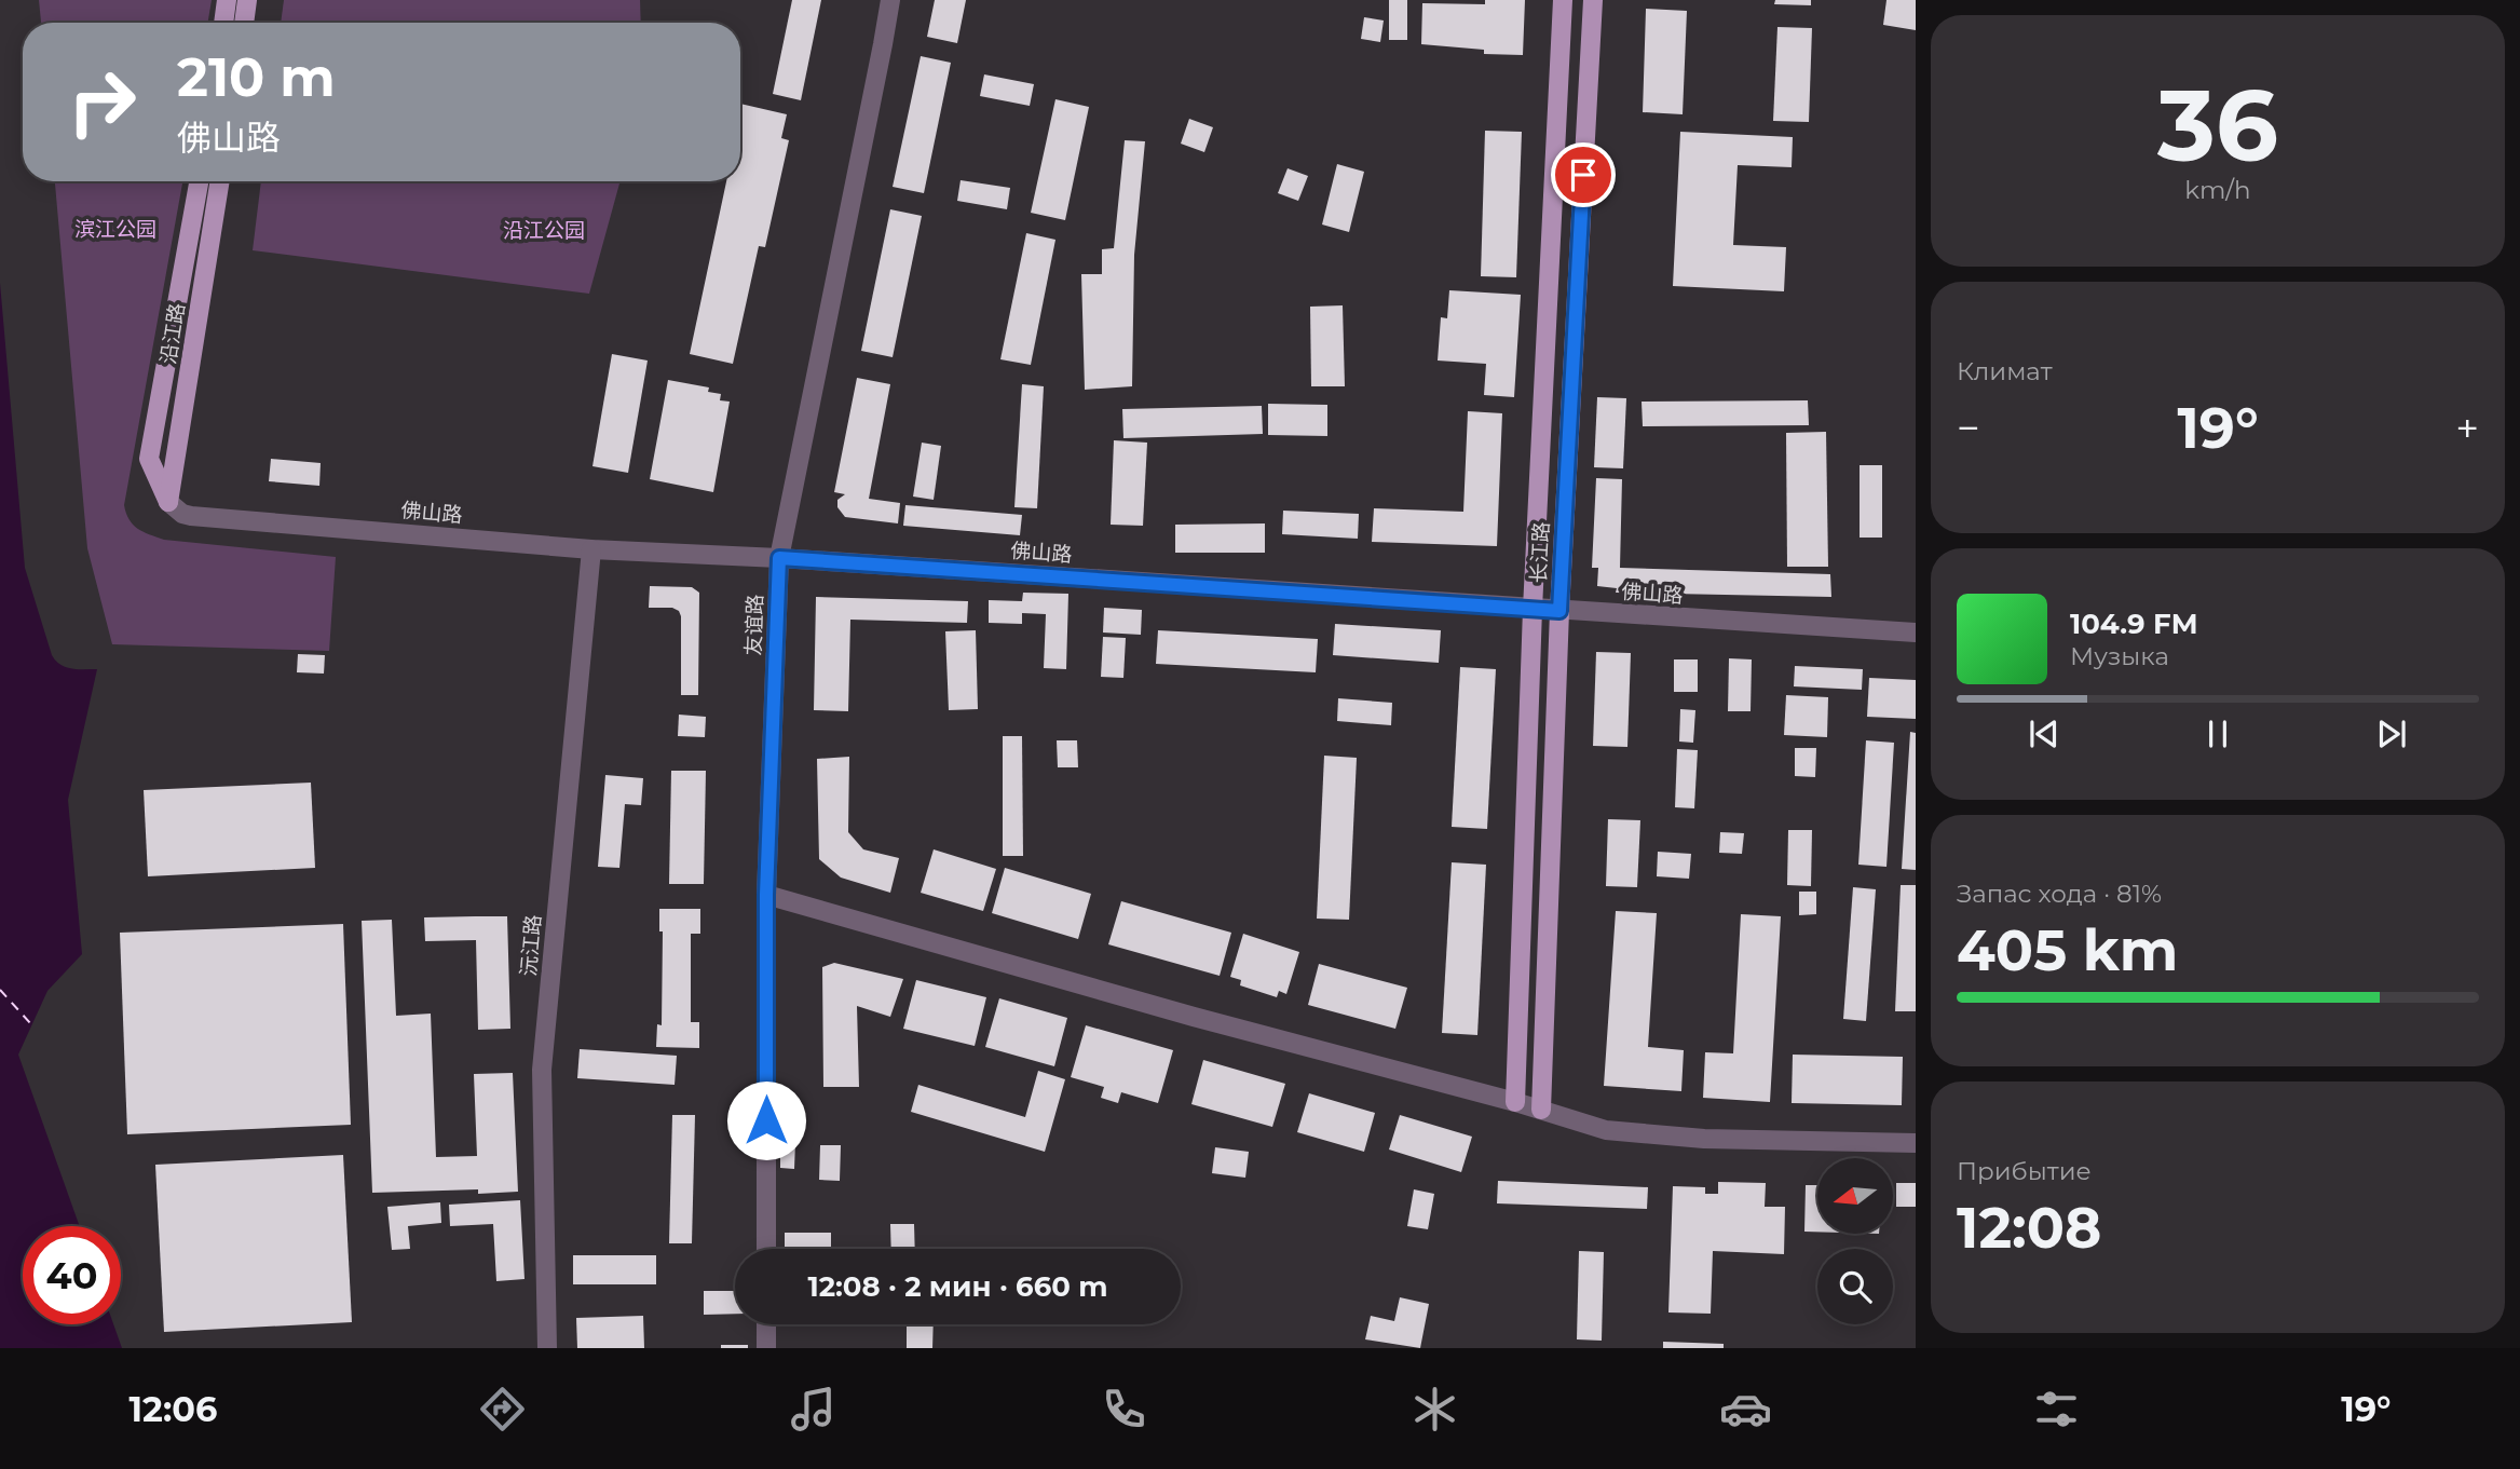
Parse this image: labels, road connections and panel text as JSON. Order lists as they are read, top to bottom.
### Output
{
  "streets": {
    "main road": ["沿江路", "长江路"],
    "street": ["佛山路", "友谊路", "沅江路"]
  },
  "crossings": [
    ["沿江路", "佛山路"],
    ["佛山路", "长江路"],
    ["佛山路", "友谊路"],
    ["佛山路", "沅江路"]
  ],
  "parks": ["滨江公园", "沿江公园"],
  "north": "left",
  "page": {
    "tile": [
      ["36", "km/h"],
      "Климат",
      ["Запас хода · 81%", "405 km"],
      ["Прибытие", "12:08"]
    ],
    "turn": ["210 m", "佛山路"],
    "heat": ["−", "19°", "+"],
    "song": ["104.9 FM", "Музыка"],
    "limit": "40",
    "trip": "12:08 · 2 мин · 660 m",
    "tabs": ["12:06", "19°"]
  }
}
